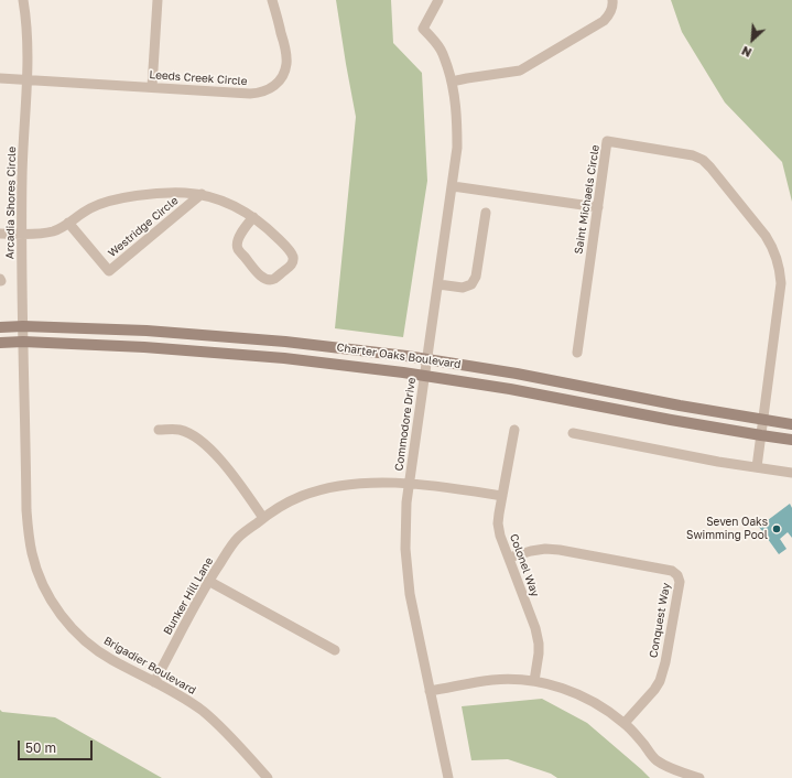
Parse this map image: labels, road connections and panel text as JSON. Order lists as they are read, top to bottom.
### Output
{
  "streets": {
    "street": [
      "Leeds Creek Circle",
      "Saint Michaels Circle",
      "Arcadia Shores Circle",
      "Westridge Circle",
      "Charter Oaks Boulevard",
      "Commodore Drive",
      "Colonel Way",
      "Bunker Hill Lane",
      "Conquest Way",
      "Brigadier Boulevard"
    ]
  },
  "crossings": [
    ["Leeds Creek Circle", "Arcadia Shores Circle"],
    ["Saint Michaels Circle", "Charter Oaks Boulevard"],
    ["Arcadia Shores Circle", "Westridge Circle"],
    ["Arcadia Shores Circle", "Charter Oaks Boulevard"],
    ["Arcadia Shores Circle", "Brigadier Boulevard"],
    ["Charter Oaks Boulevard", "Commodore Drive"],
    ["Charter Oaks Boulevard", "Brigadier Boulevard"],
    ["Commodore Drive", "Bunker Hill Lane"],
    ["Colonel Way", "Bunker Hill Lane"],
    ["Colonel Way", "Conquest Way"],
    ["Bunker Hill Lane", "Brigadier Boulevard"]
  ],
  "places": ["Seven Oaks Swimming Pool"],
  "scale_bar": "50 m",
  "north": "bottom left"
}
